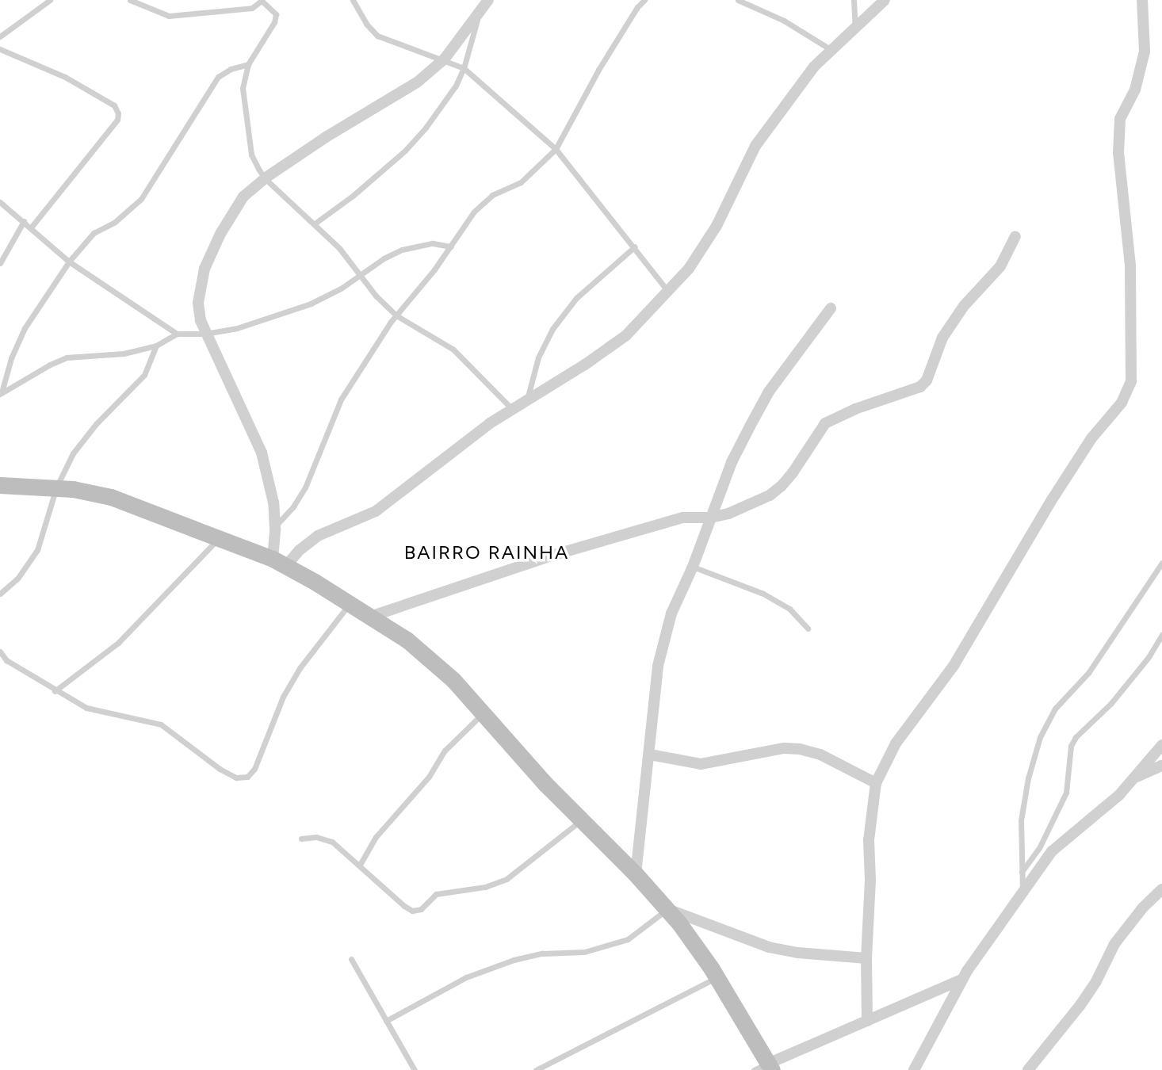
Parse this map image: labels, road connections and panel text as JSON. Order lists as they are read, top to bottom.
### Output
{
  "districts": ["BAIRRO RAINHA"]
}
